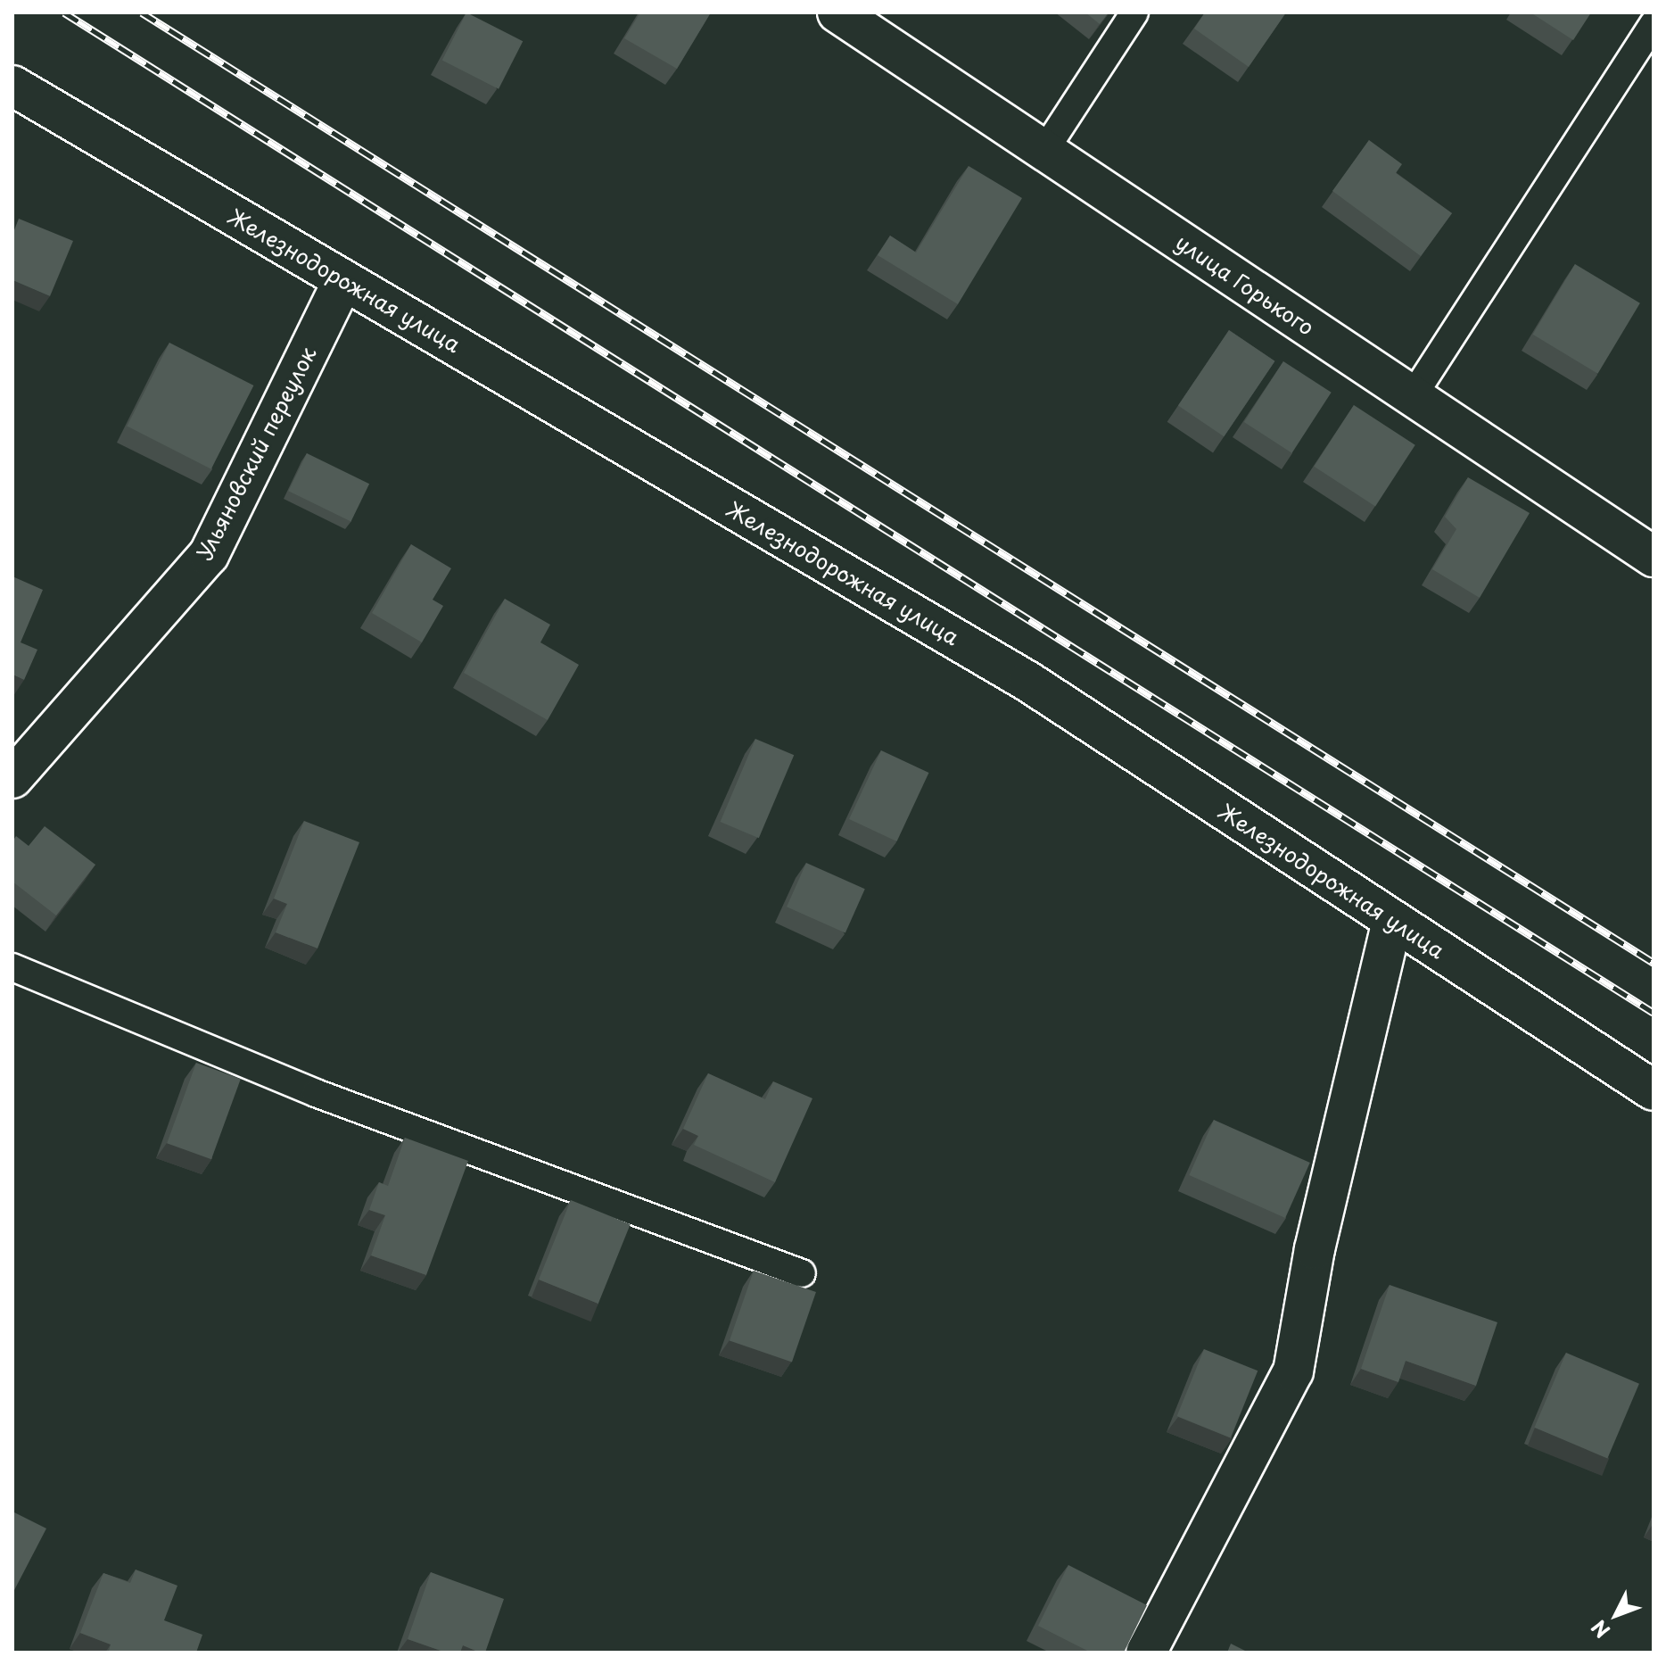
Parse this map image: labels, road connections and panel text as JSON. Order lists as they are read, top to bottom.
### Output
{
  "streets": {
    "street": ["Железнодорожная улица", "улица Горького", "Ульяновский переулок"]
  },
  "crossings": [
    ["Железнодорожная улица", "Ульяновский переулок"]
  ],
  "north": "bottom left"
}
